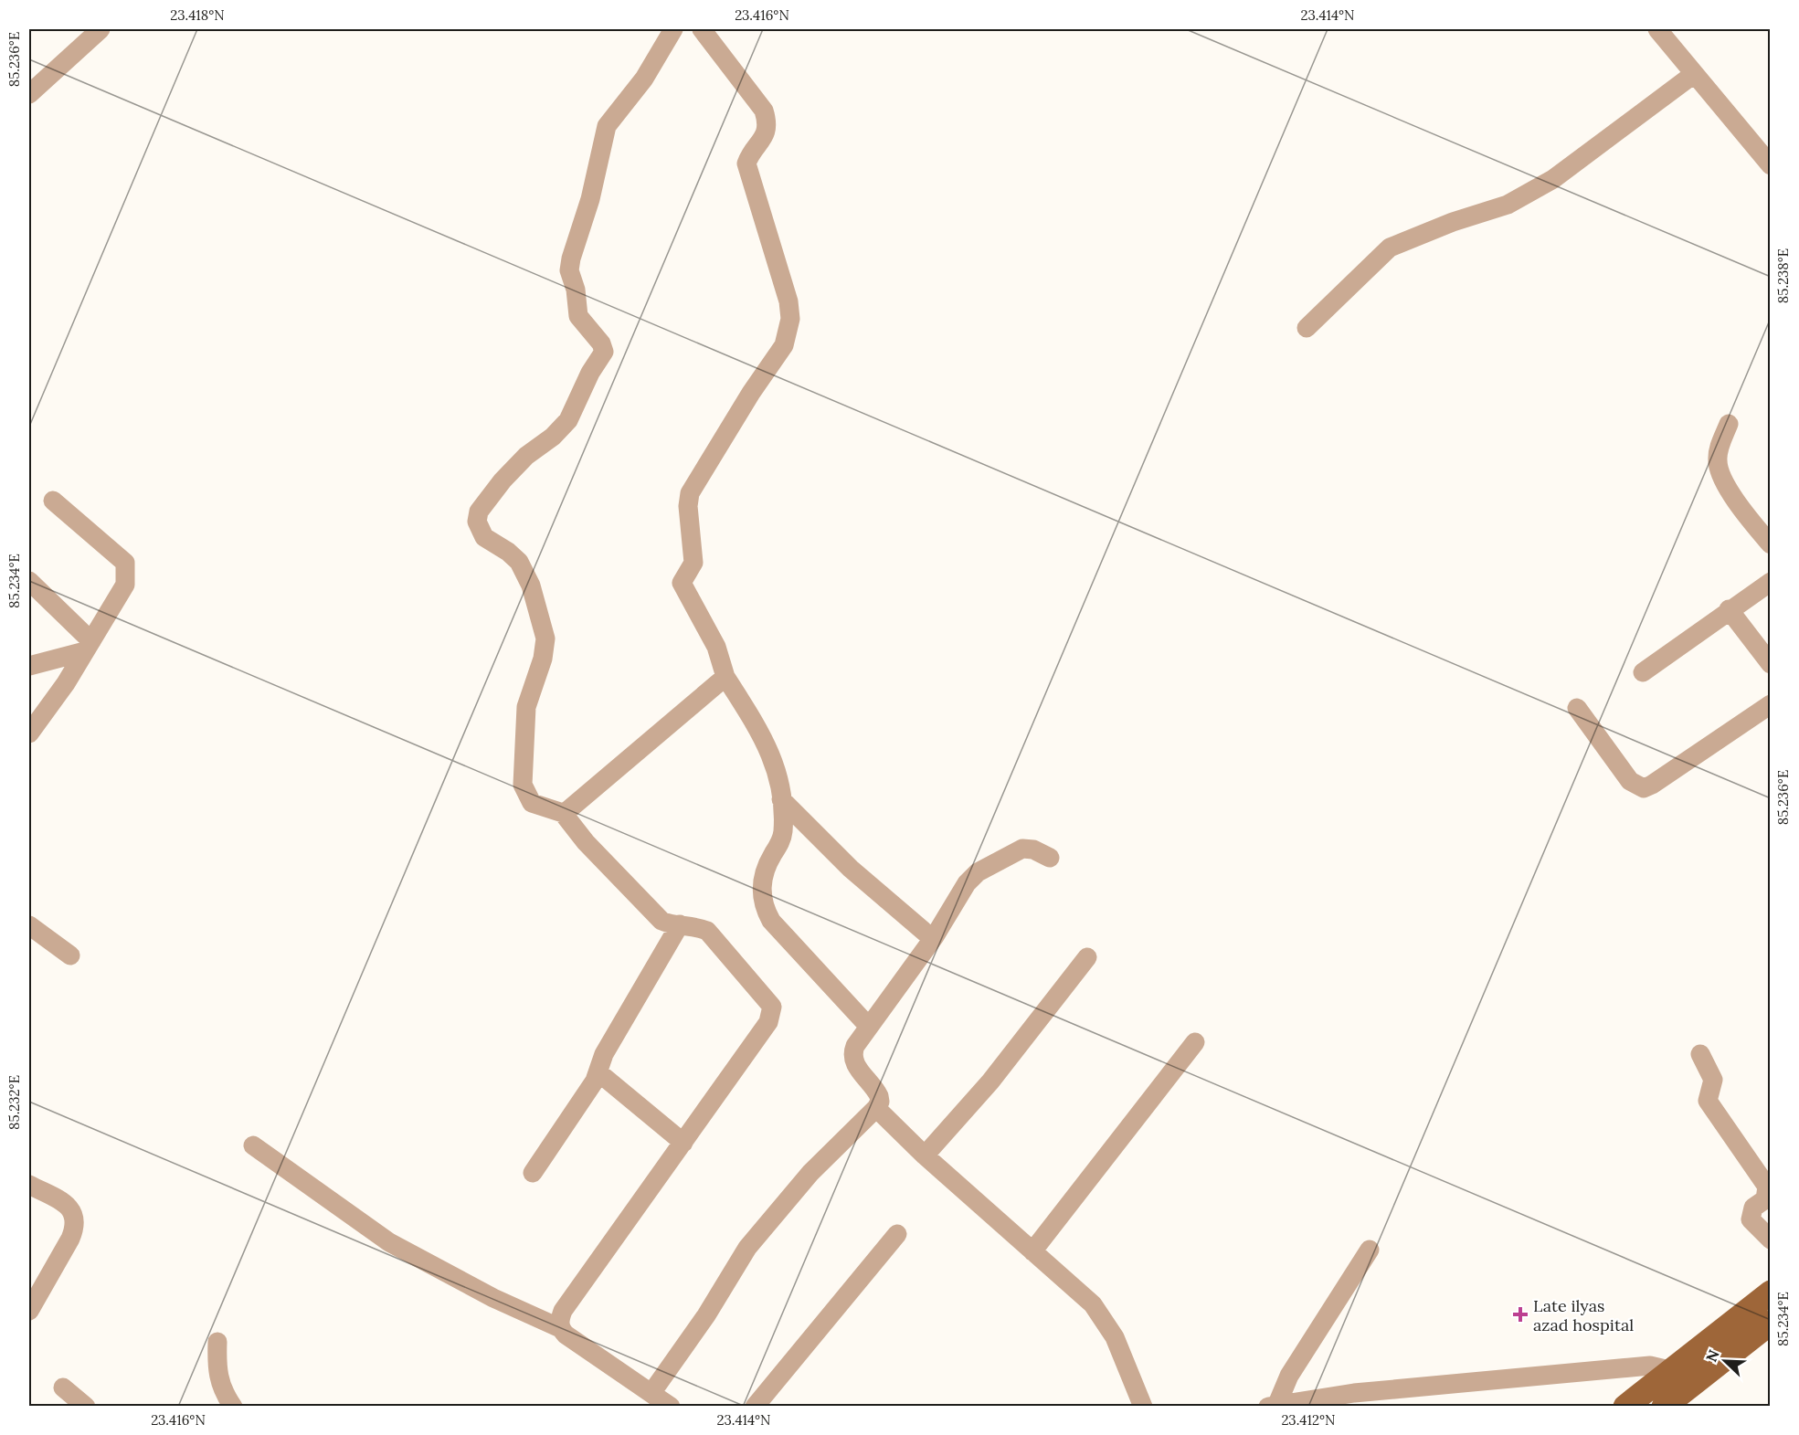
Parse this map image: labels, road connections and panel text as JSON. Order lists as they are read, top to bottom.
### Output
{
  "places": {
    "health": ["Late ilyas azad hospital"]
  },
  "north": "top left",
  "coordinates": [
    "23.418°N",
    "23.416°N",
    "23.414°N",
    "85.236°E",
    "85.238°E",
    "85.234°E",
    "85.232°E",
    "23.412°N"
  ]
}
